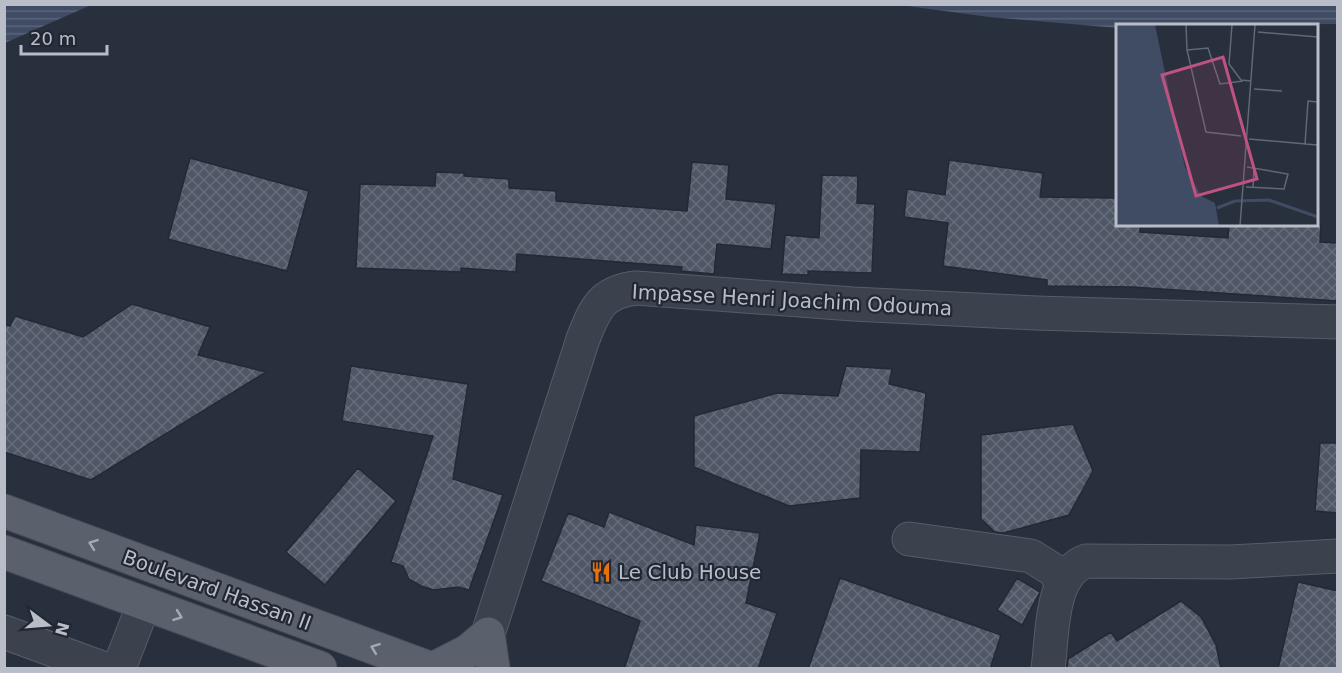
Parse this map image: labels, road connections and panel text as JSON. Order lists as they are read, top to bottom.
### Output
{
  "streets": {
    "main road": ["Boulevard Hassan II"],
    "street": ["Impasse Henri Joachim Odouma"]
  },
  "places": {
    "restaurant": ["Le Club House"]
  },
  "scale_bar": "20 m",
  "north": "right"
}
